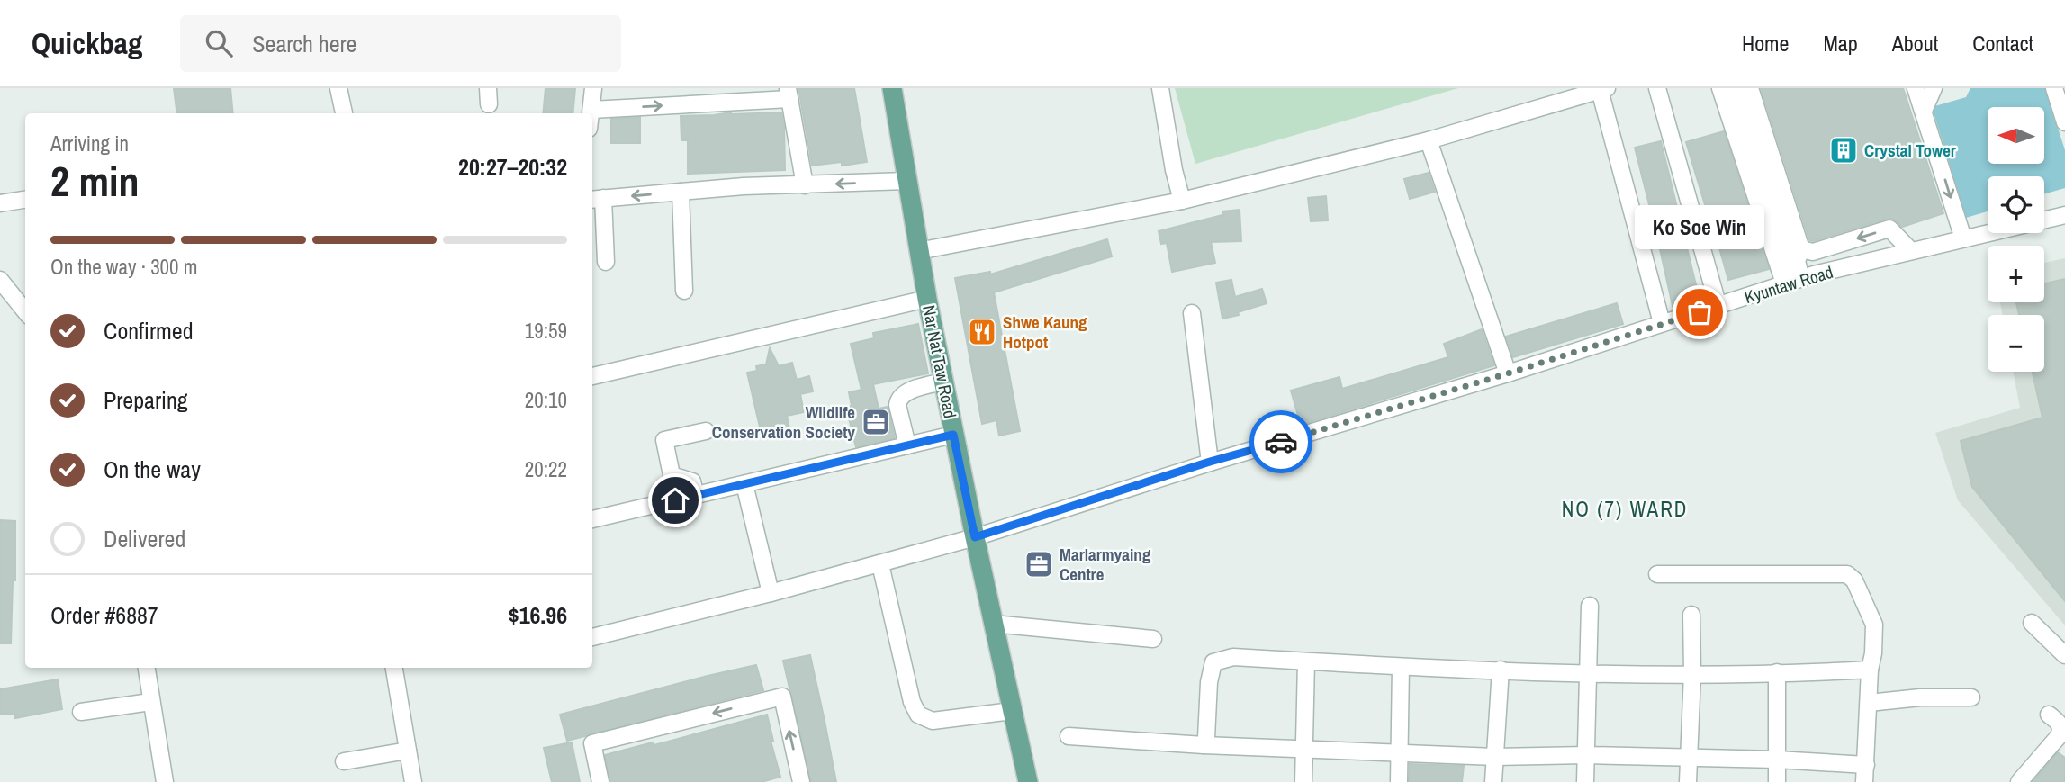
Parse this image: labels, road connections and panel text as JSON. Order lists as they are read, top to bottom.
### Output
{
  "streets": {
    "main road": ["Nar Nat Taw Road"],
    "street": ["Kyuntaw Road"]
  },
  "crossings": [
    ["Kyuntaw Road", "Nar Nat Taw Road"]
  ],
  "districts": ["NO (7) WARD"],
  "places": {
    "building": ["Crystal Tower"],
    "other": ["Ko Soe Win"],
    "restaurant": ["Shwe Kaung Hotpot"],
    "office": ["Wildlife Conservation Society", "Marlarmyaing Centre"]
  },
  "north": "left",
  "page": {
    "header": "Quickbag",
    "search": "Search here",
    "nav": [
      "Home",
      "Map",
      "About",
      "Contact"
    ],
    "map_buttons": ["+", "−"],
    "heading": ["2 min", "Arriving in", "20:27–20:32"],
    "panel": ["Order #6887", "$16.96"],
    "bubble": "Ko Soe Win",
    "bar": "On the way · 300 m",
    "list": [
      ["Confirmed", "19:59"],
      ["Preparing", "20:10"],
      ["On the way", "20:22"],
      "Delivered"
    ]
  }
}
